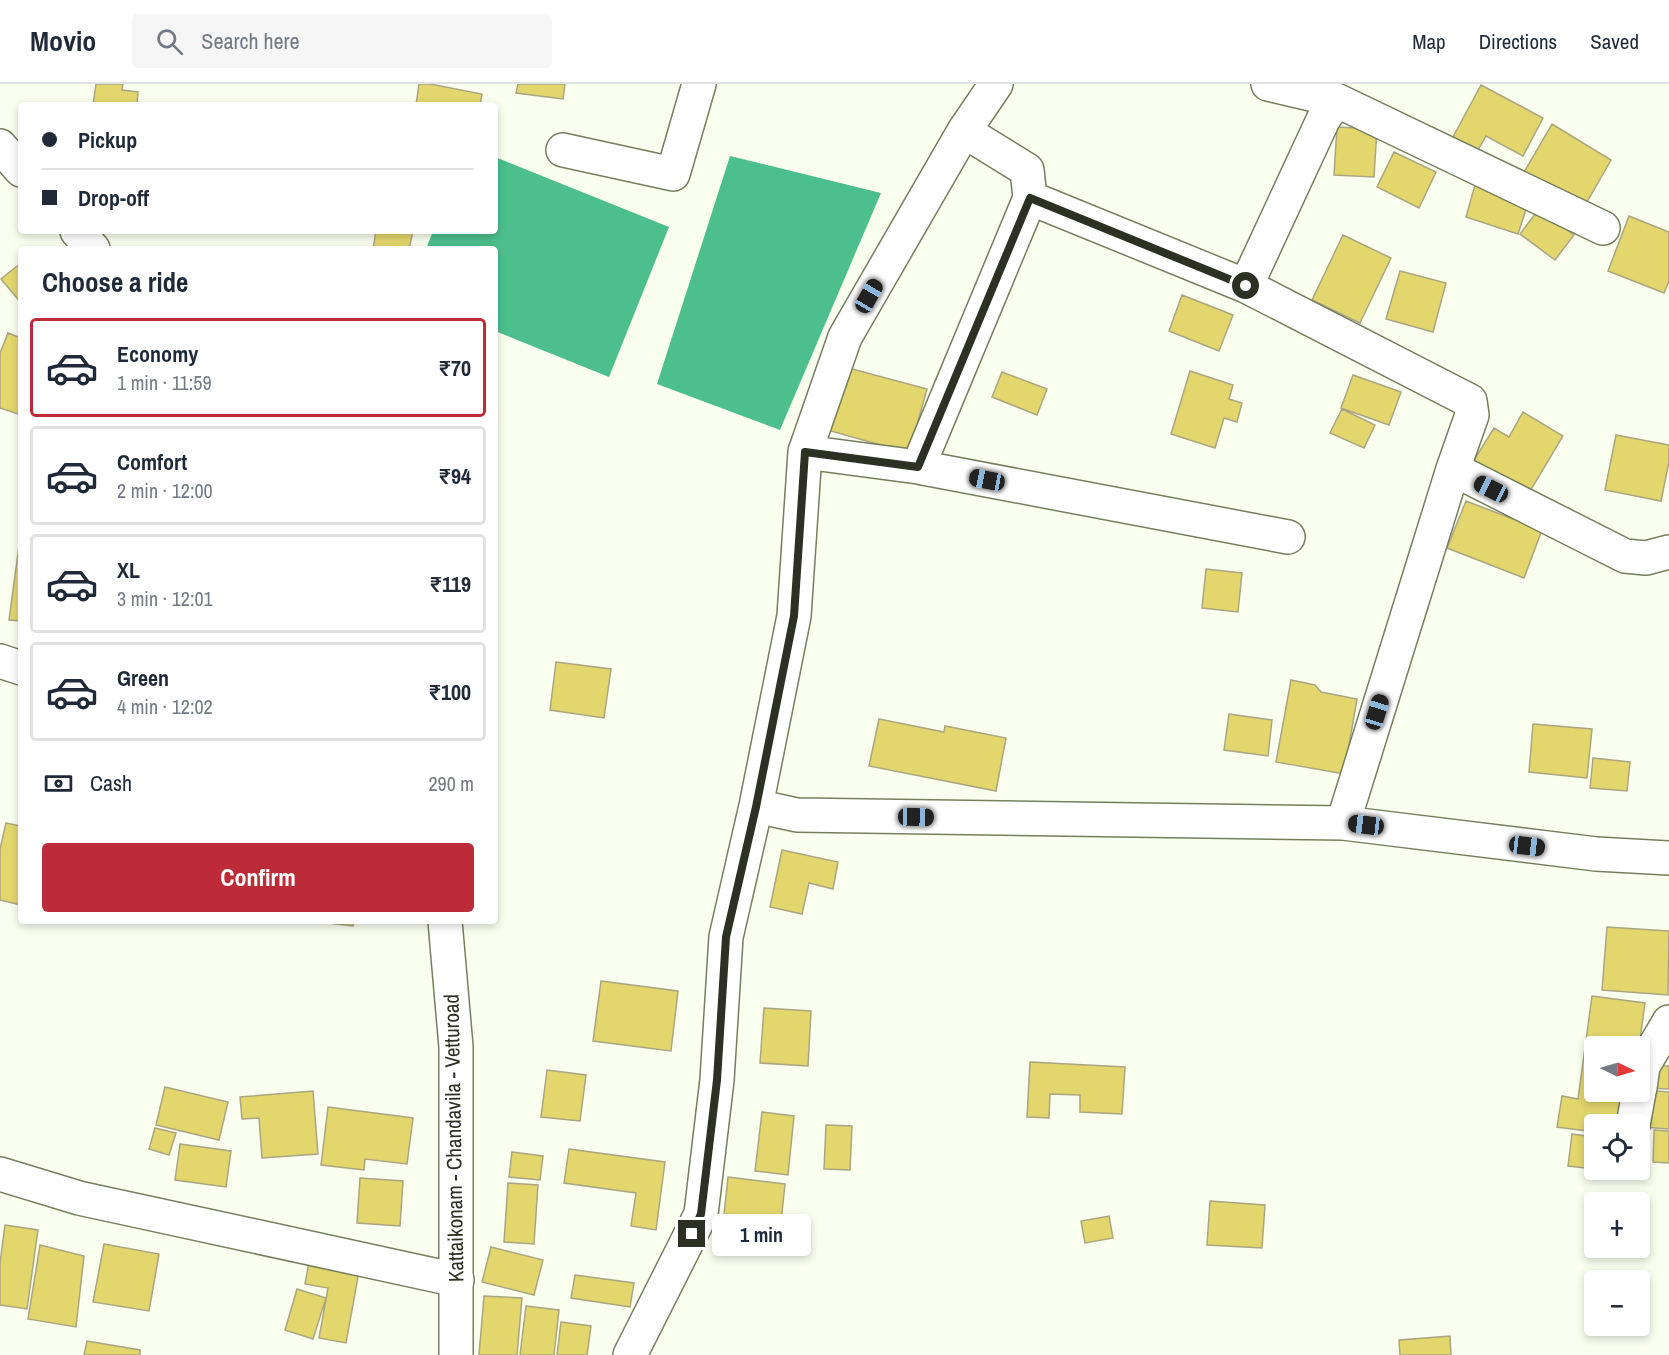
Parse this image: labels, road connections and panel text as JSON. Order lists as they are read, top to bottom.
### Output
{
  "streets": {
    "street": ["Kattaikonam - Chandavila - Vetturoad"]
  },
  "north": "right",
  "page": {
    "header": "Movio",
    "search": "Search here",
    "nav": ["Map", "Directions", "Saved"],
    "banner": ["Pickup", "Drop-off"],
    "heading": "Choose a ride",
    "list": [
      {
        "name": "Economy",
        "note": "1 min · 11:59",
        "value": "₹70"
      },
      {
        "name": "Comfort",
        "note": "2 min · 12:00",
        "value": "₹94"
      },
      {
        "name": "XL",
        "note": "3 min · 12:01",
        "value": "₹119"
      },
      {
        "name": "Green",
        "note": "4 min · 12:02",
        "value": "₹100"
      }
    ],
    "pay": ["Cash", "290 m"],
    "buttons": "Confirm",
    "map_buttons": ["+", "−"],
    "bubble": "1 min"
  }
}
